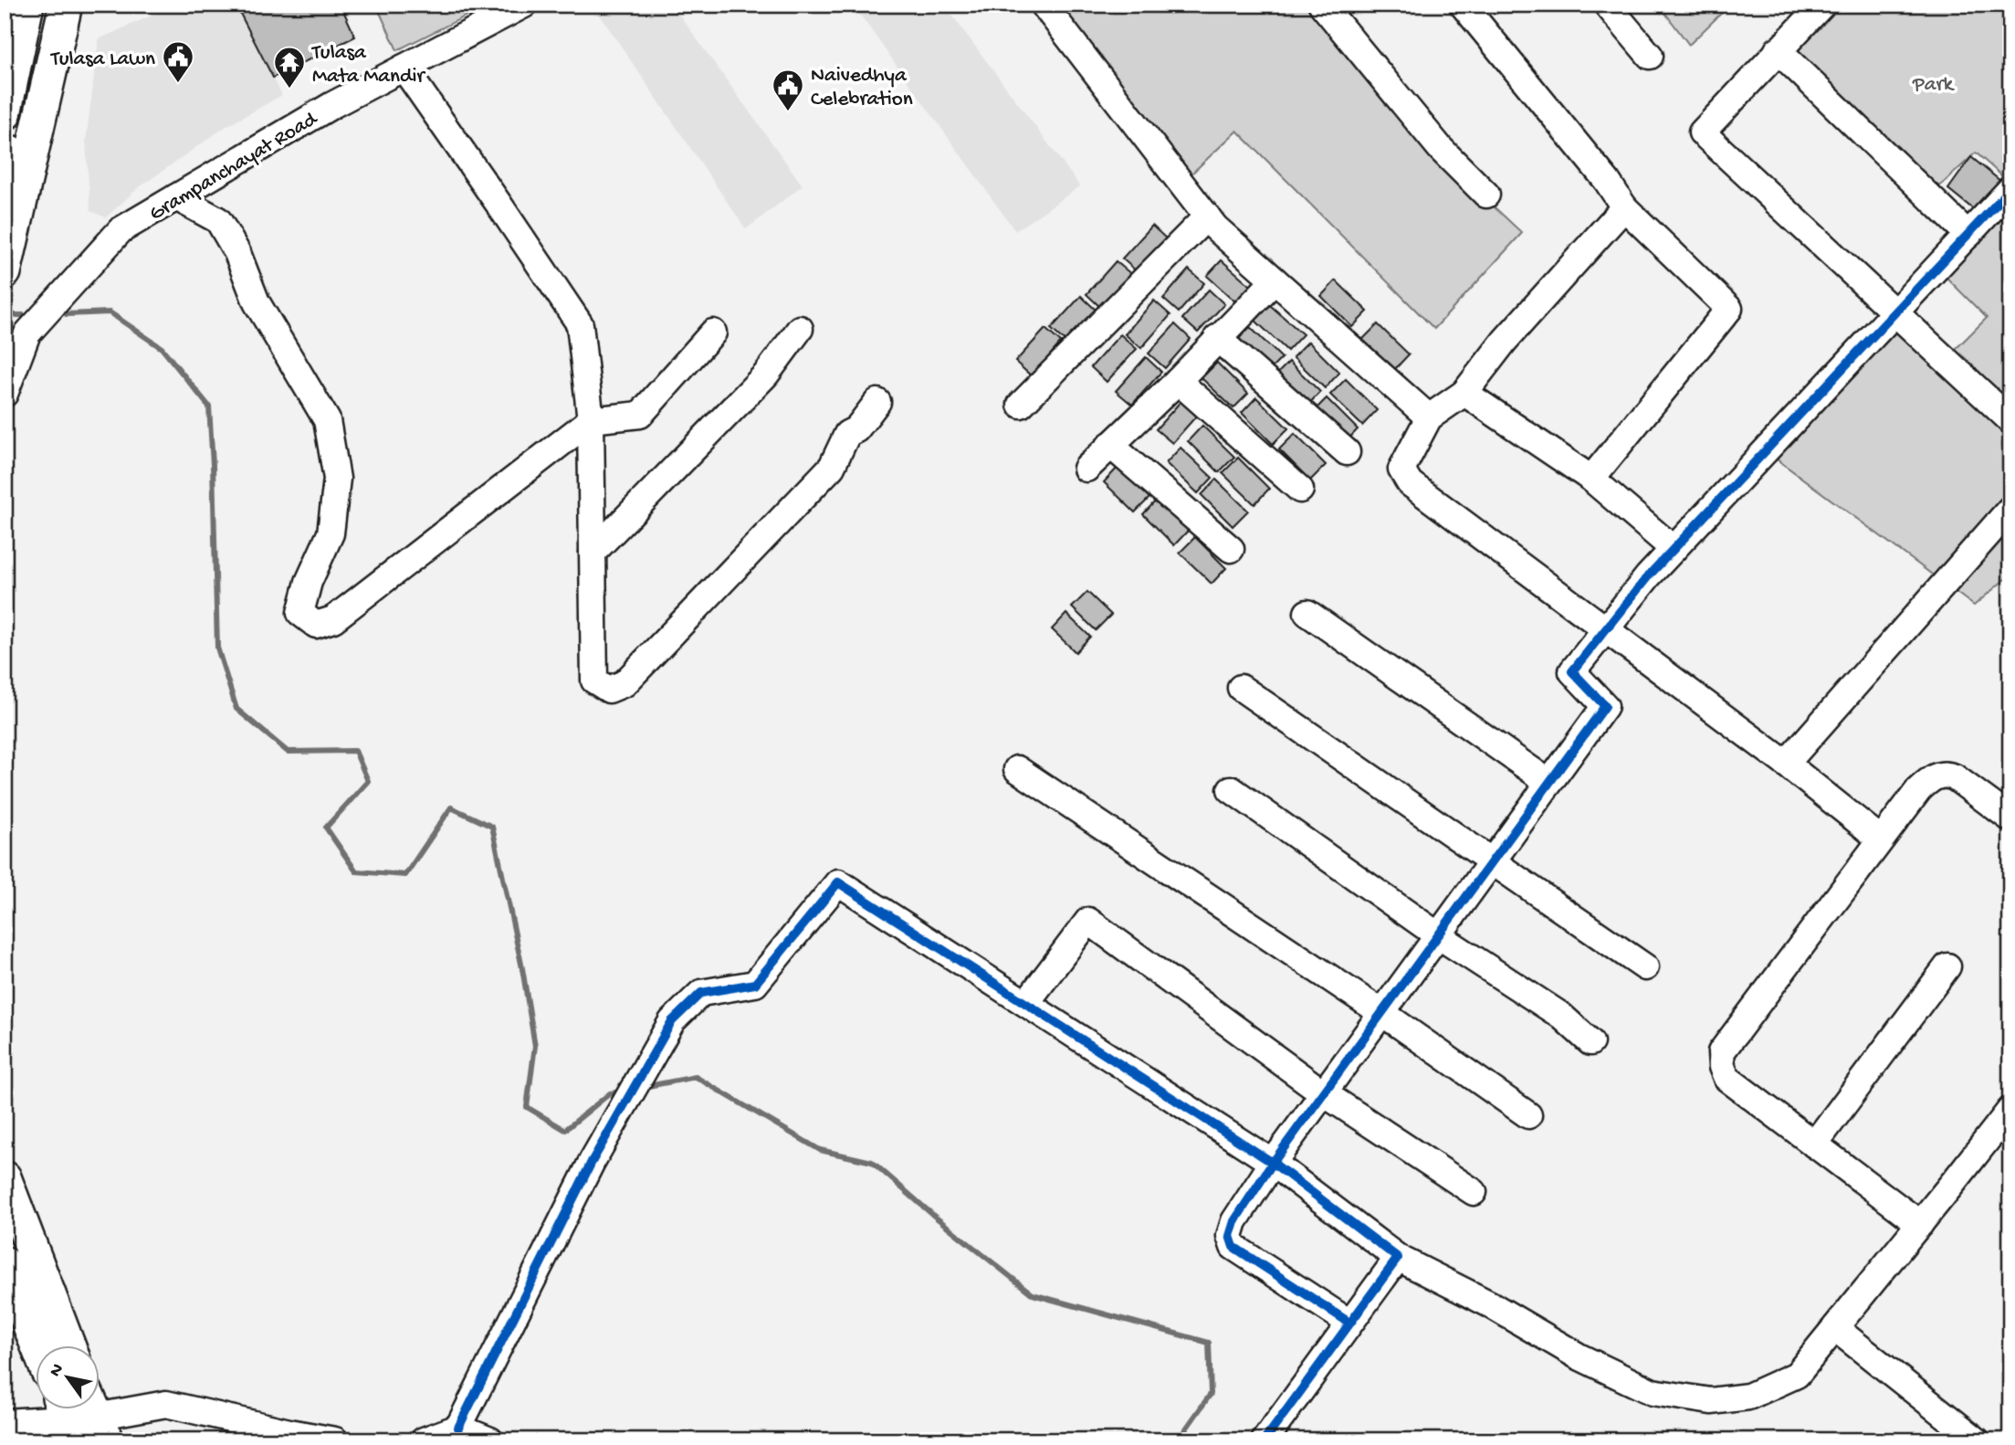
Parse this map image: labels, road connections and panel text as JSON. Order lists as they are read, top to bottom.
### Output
{
  "streets": {
    "street": ["Grampanchayat Road"]
  },
  "parks": ["Park"],
  "places": {
    "public building": ["Tulasa Lawn", "Naivedhya Celebration"],
    "temple": ["Tulasa Mata Mandir"]
  },
  "north": "top left"
}
